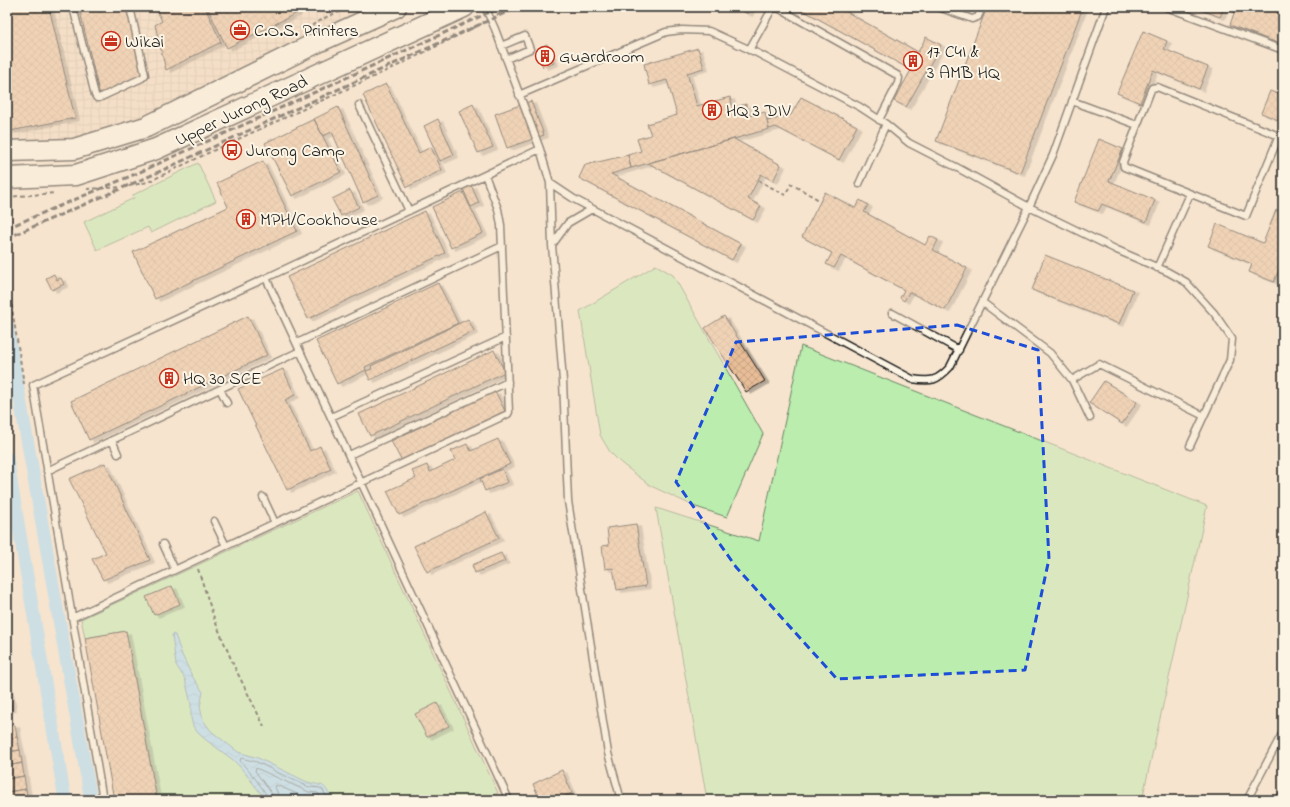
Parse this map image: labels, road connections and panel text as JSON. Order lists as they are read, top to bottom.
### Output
{
  "streets": {
    "main road": ["Upper Jurong Road"]
  },
  "places": {
    "office": ["C.O.S. Printers", "Wikai"],
    "building": [
      "Guardroom",
      "17 C4I & 3 AMB HQ",
      "HQ 3 DIV",
      "MPH/Cookhouse",
      "HQ 30 SCE"
    ],
    "bus stop": ["Jurong Camp"]
  }
}
